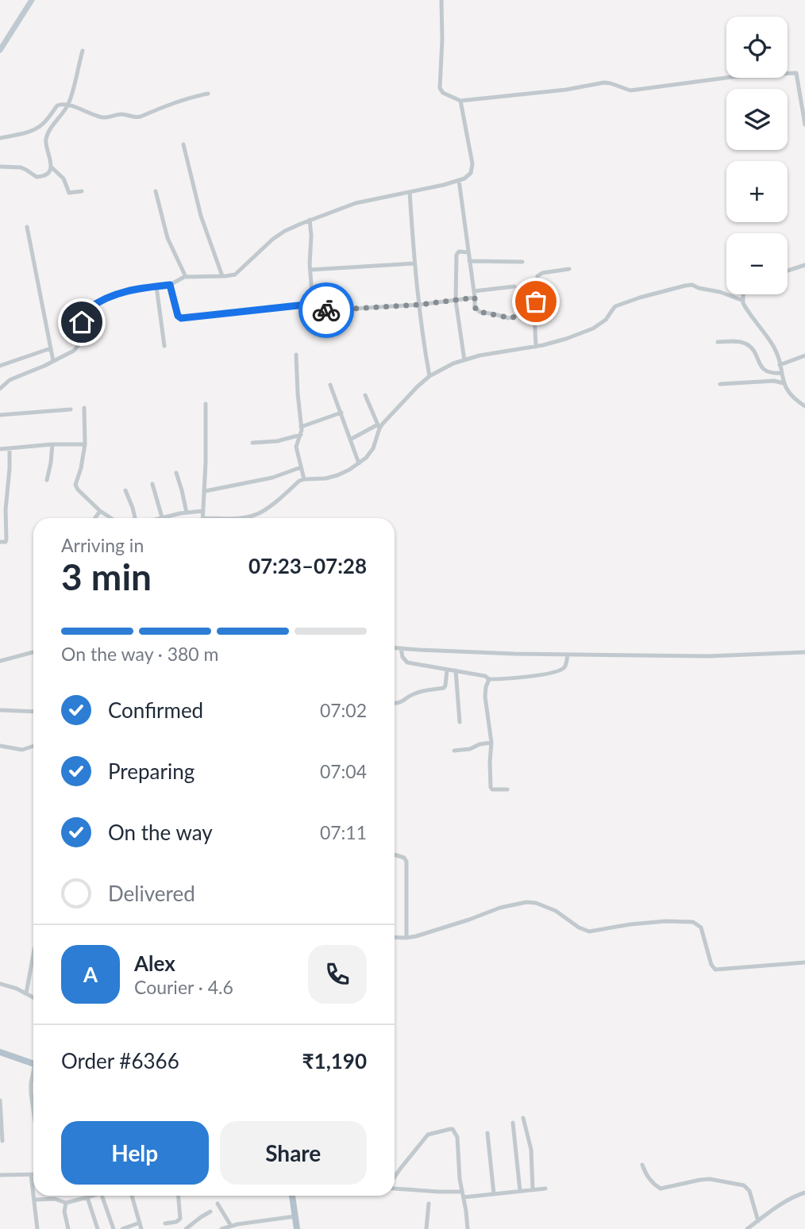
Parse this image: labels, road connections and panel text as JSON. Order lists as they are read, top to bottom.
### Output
{
  "page": {
    "map_buttons": ["+", "−"],
    "heading": ["3 min", "Arriving in", "07:23–07:28"],
    "panel": [
      "Alex",
      "Courier · 4.6",
      "Order #6366",
      "₹1,190"
    ],
    "bar": "On the way · 380 m",
    "list": [
      ["Confirmed", "07:02"],
      ["Preparing", "07:04"],
      ["On the way", "07:11"],
      "Delivered"
    ],
    "round": "A",
    "buttons": ["Help", "Share"]
  }
}
